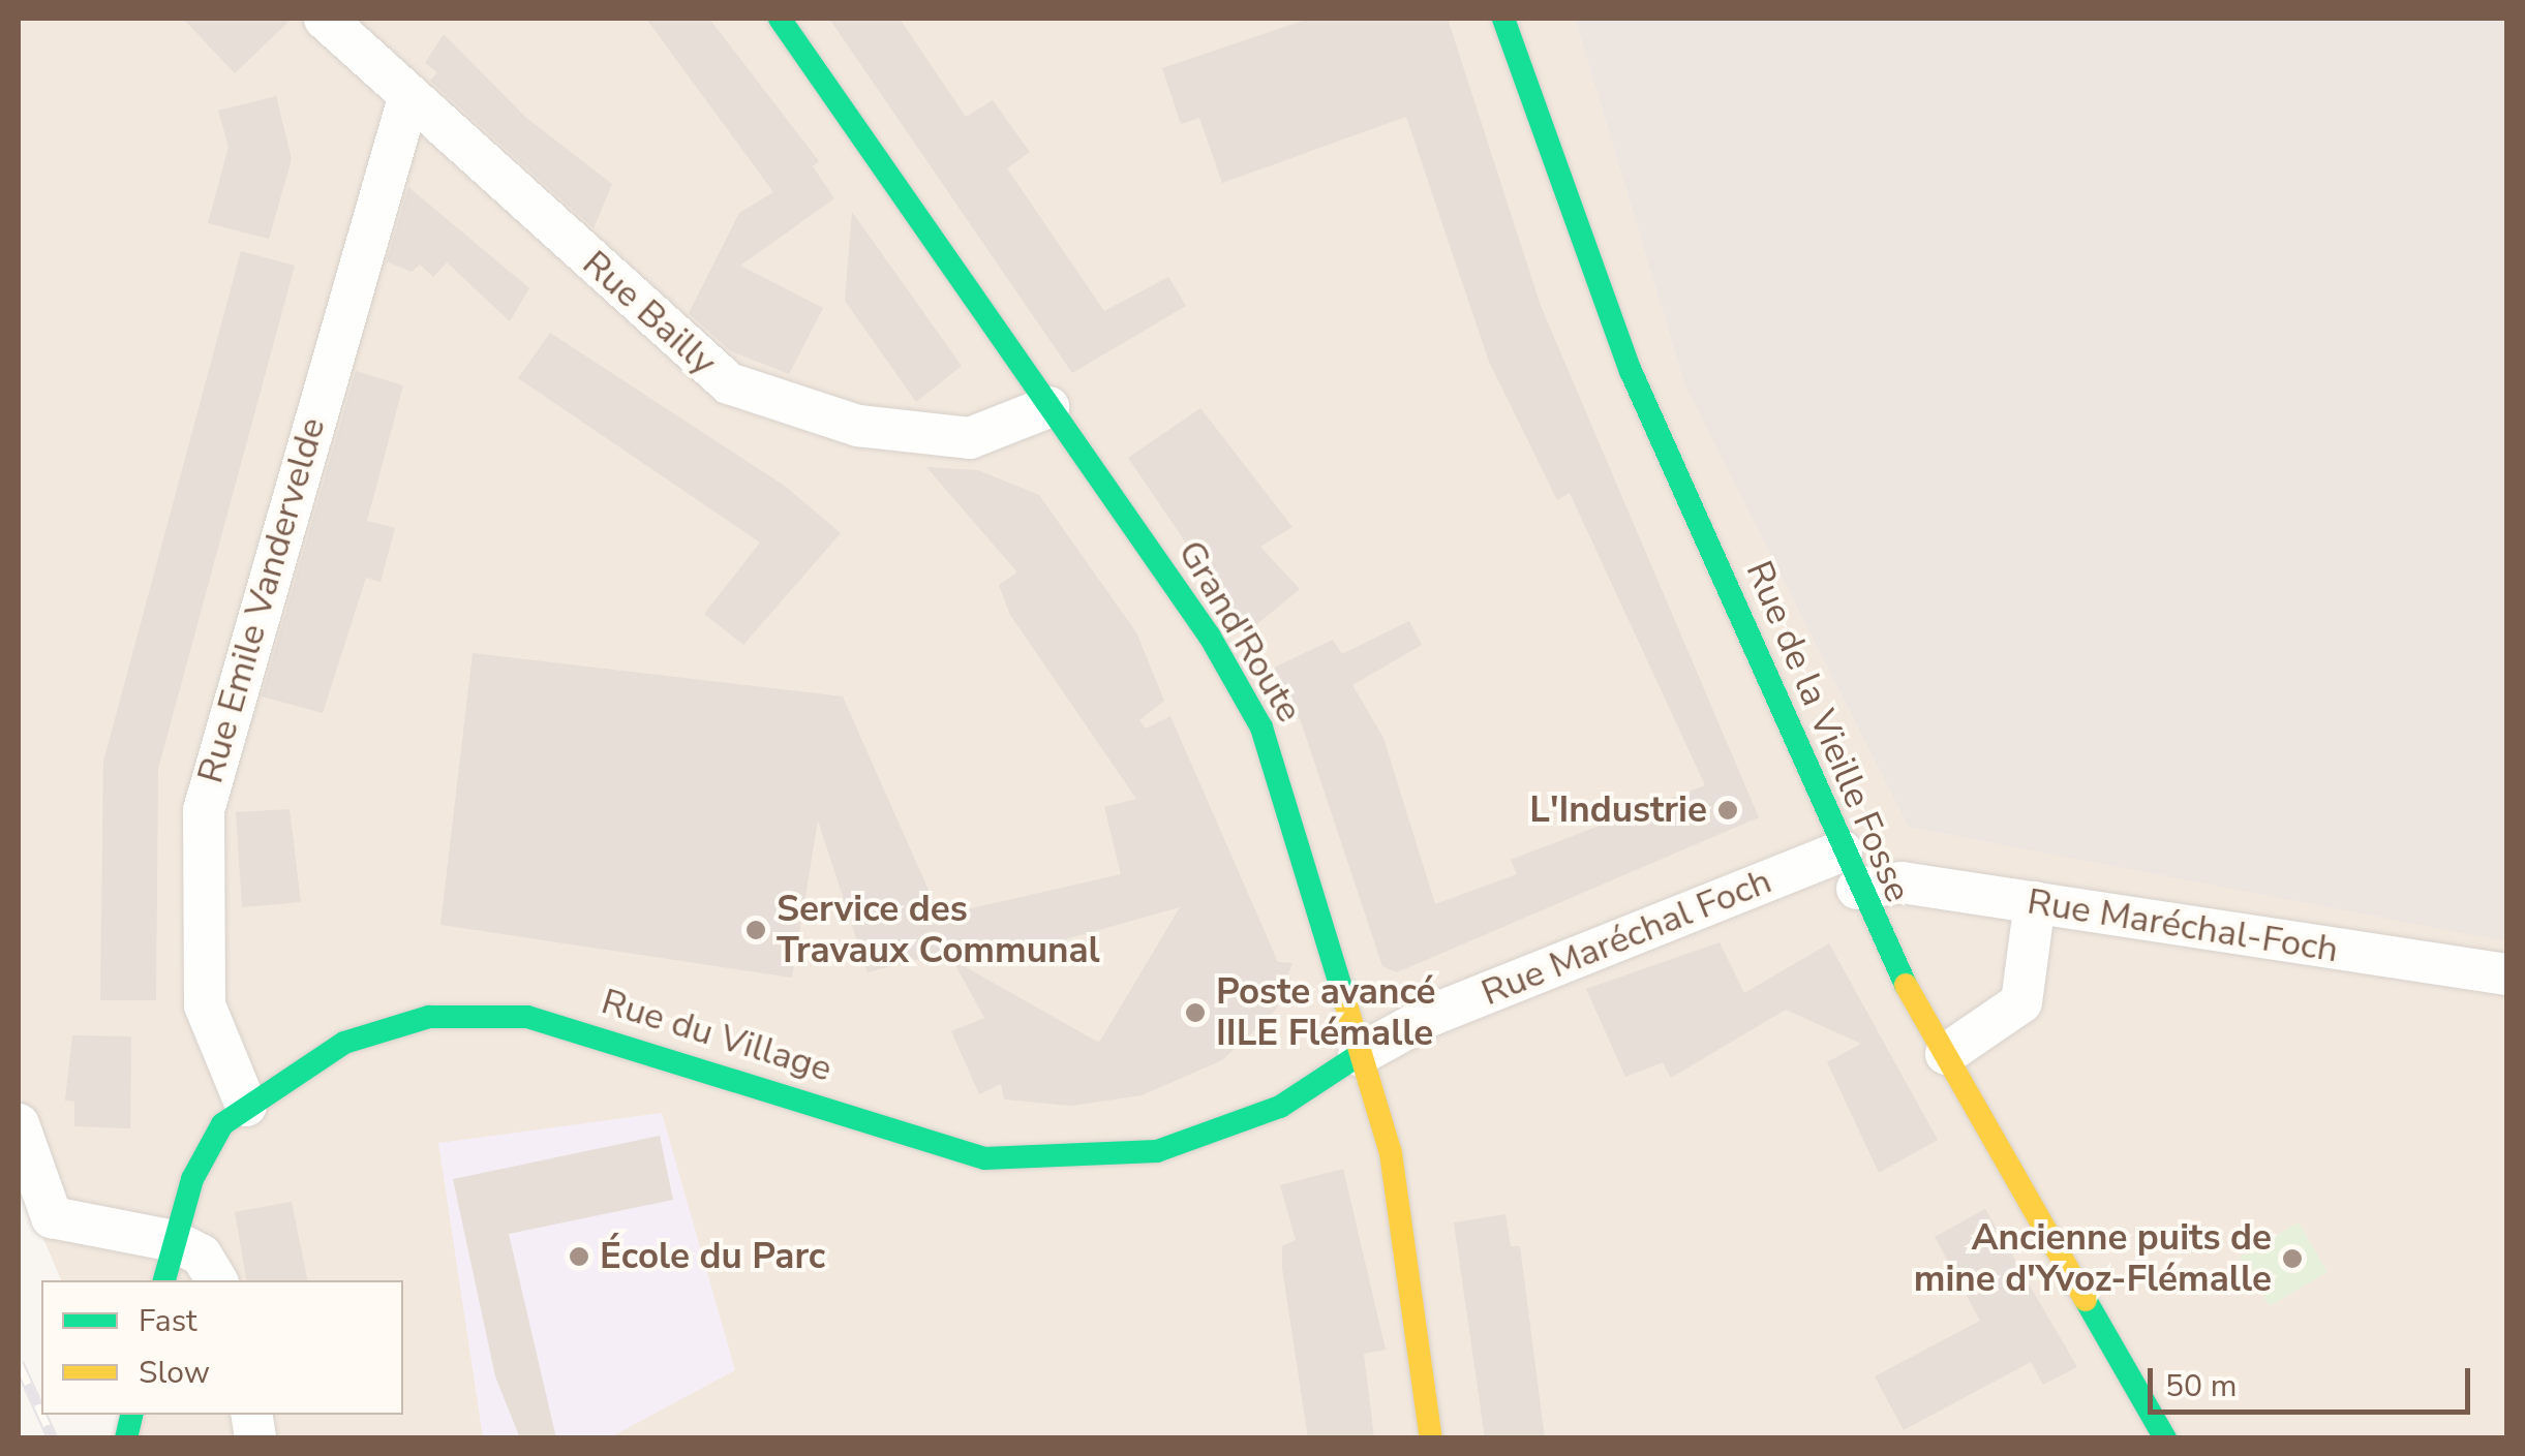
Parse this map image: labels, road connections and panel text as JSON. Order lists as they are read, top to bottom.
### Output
{
  "streets": {
    "street": [
      "Rue Bailly",
      "Rue Emile Vandervelde",
      "Grand'Route",
      "Rue de la Vieille Fosse",
      "Rue Maréchal-Foch",
      "Rue Maréchal Foch",
      "Rue du Village"
    ]
  },
  "crossings": [
    ["Rue Bailly", "Rue Emile Vandervelde"],
    ["Rue Bailly", "Grand'Route"],
    ["Rue Emile Vandervelde", "Rue du Village"],
    ["Grand'Route", "Rue Maréchal Foch"],
    ["Grand'Route", "Rue du Village"],
    ["Rue de la Vieille Fosse", "Rue Maréchal-Foch"],
    ["Rue de la Vieille Fosse", "Rue Maréchal Foch"],
    ["Rue Maréchal-Foch", "Rue Maréchal Foch"],
    ["Rue Maréchal Foch", "Rue du Village"]
  ],
  "places": [
    "L'Industrie",
    "Service des Travaux Communal",
    "Poste avancé IILE Flémalle",
    "École du Parc",
    "Ancienne puits de mine d'Yvoz-Flémalle"
  ],
  "legend": ["Fast", "Slow"],
  "scale_bar": "50 m"
}
